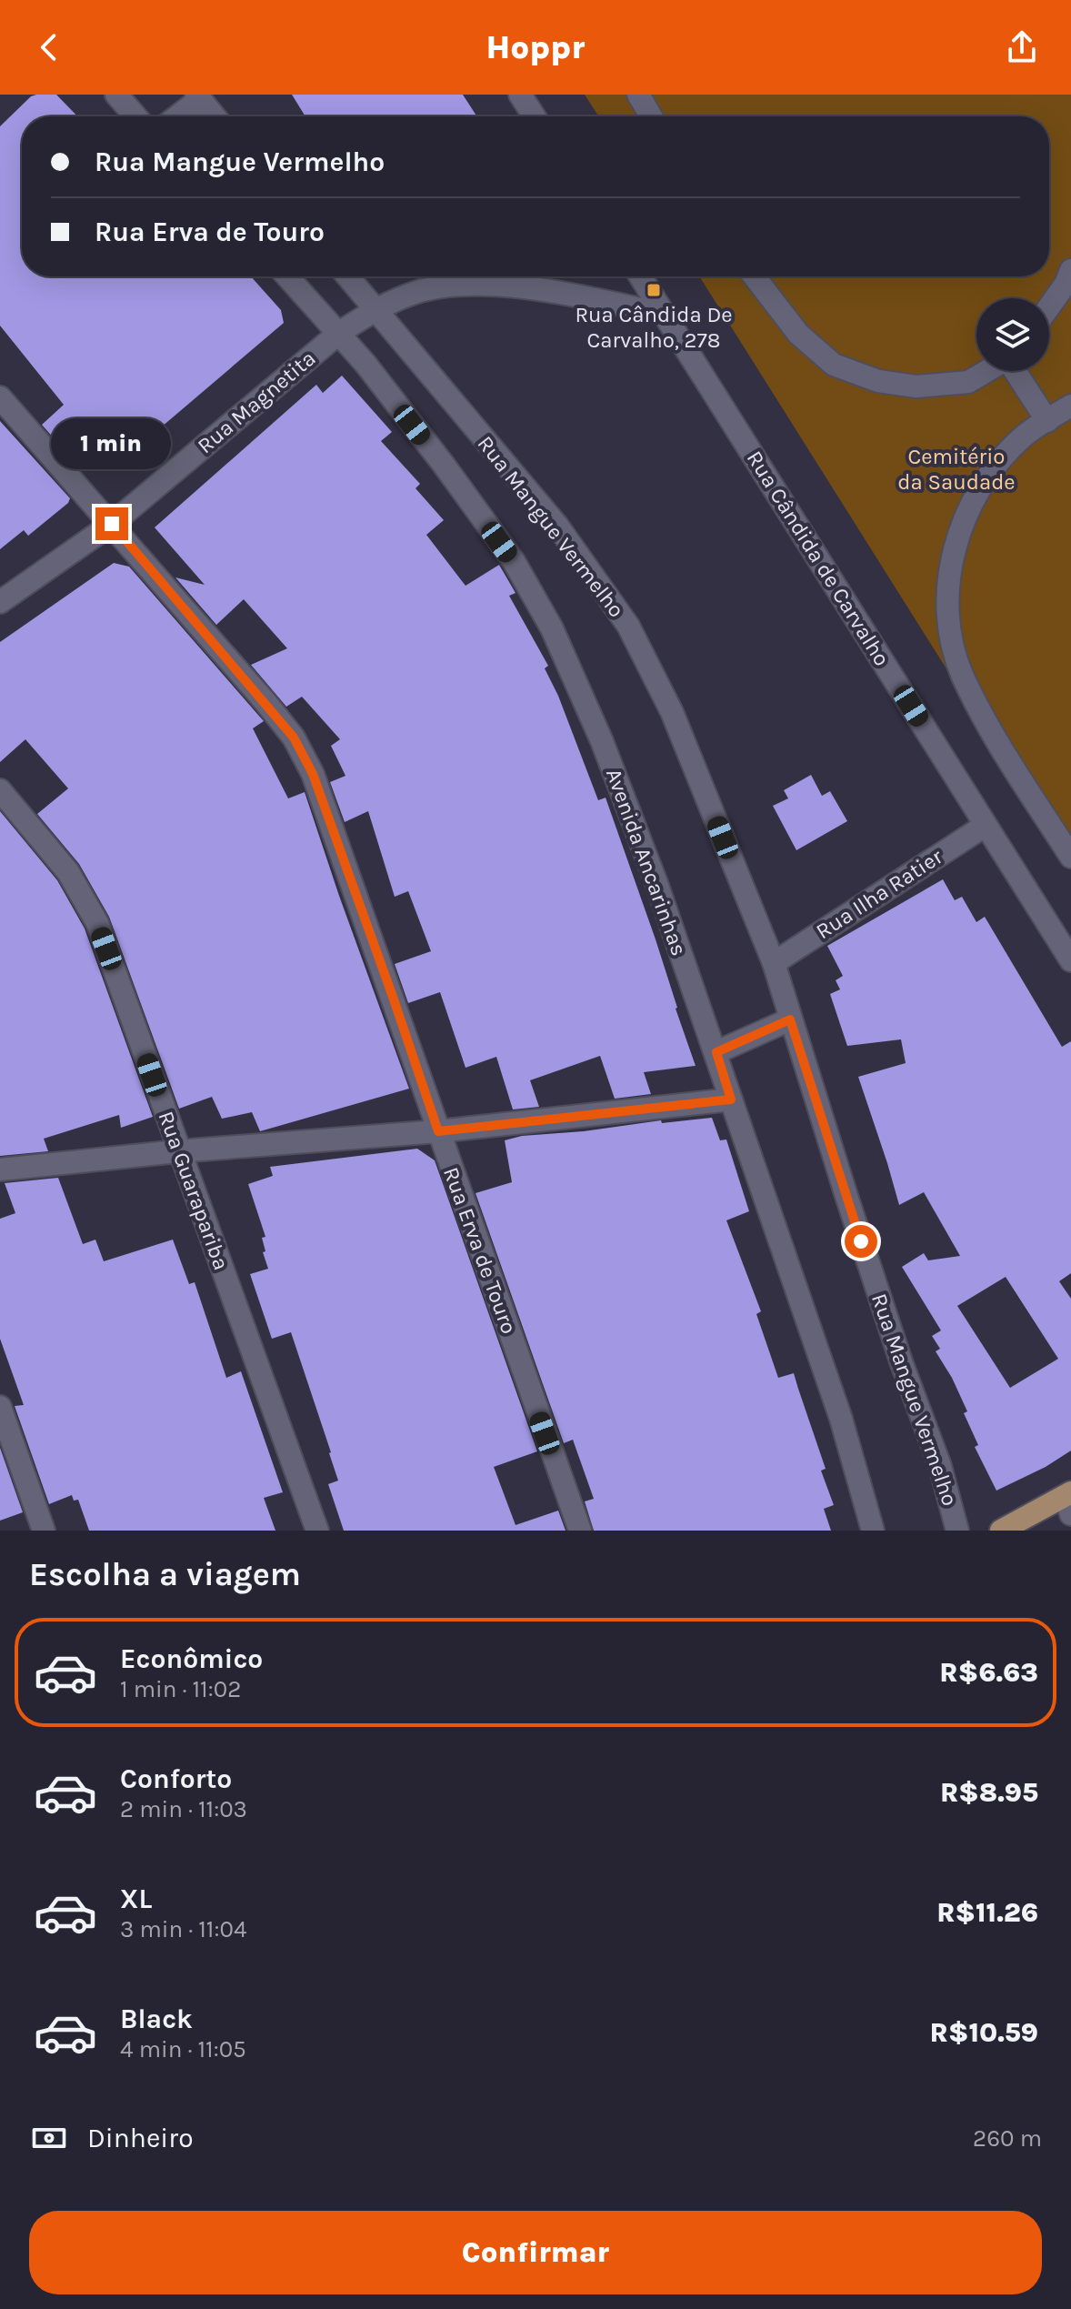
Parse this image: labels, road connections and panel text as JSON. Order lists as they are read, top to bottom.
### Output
{
  "streets": {
    "street": [
      "Rua Magnetita",
      "Rua Mangue Vermelho",
      "Rua Cândida de Carvalho",
      "Avenida Ancarinhas",
      "Rua Ilha Ratier",
      "Rua Guarapariba",
      "Rua Erva de Touro"
    ]
  },
  "crossings": [
    ["Rua Magnetita", "Rua Mangue Vermelho"],
    ["Rua Magnetita", "Rua Cândida de Carvalho"],
    ["Rua Magnetita", "Avenida Ancarinhas"],
    ["Rua Magnetita", "Rua Erva de Touro"],
    ["Rua Mangue Vermelho", "Rua Ilha Ratier"],
    ["Rua Cândida de Carvalho", "Rua Ilha Ratier"]
  ],
  "parks": ["Cemitério da Saudade"],
  "places": {
    "transit": ["Rua Cândida De Carvalho, 278"]
  },
  "page": {
    "header": "Hoppr",
    "banner": ["Rua Mangue Vermelho", "Rua Erva de Touro"],
    "bubble": "1 min",
    "heading": "Escolha a viagem",
    "list": [
      {
        "name": "Econômico",
        "note": "1 min · 11:02",
        "value": "R$6.63"
      },
      {
        "name": "Conforto",
        "note": "2 min · 11:03",
        "value": "R$8.95"
      },
      {
        "name": "XL",
        "note": "3 min · 11:04",
        "value": "R$11.26"
      },
      {
        "name": "Black",
        "note": "4 min · 11:05",
        "value": "R$10.59"
      }
    ],
    "pay": ["Dinheiro", "260 m"],
    "buttons": "Confirmar"
  }
}
